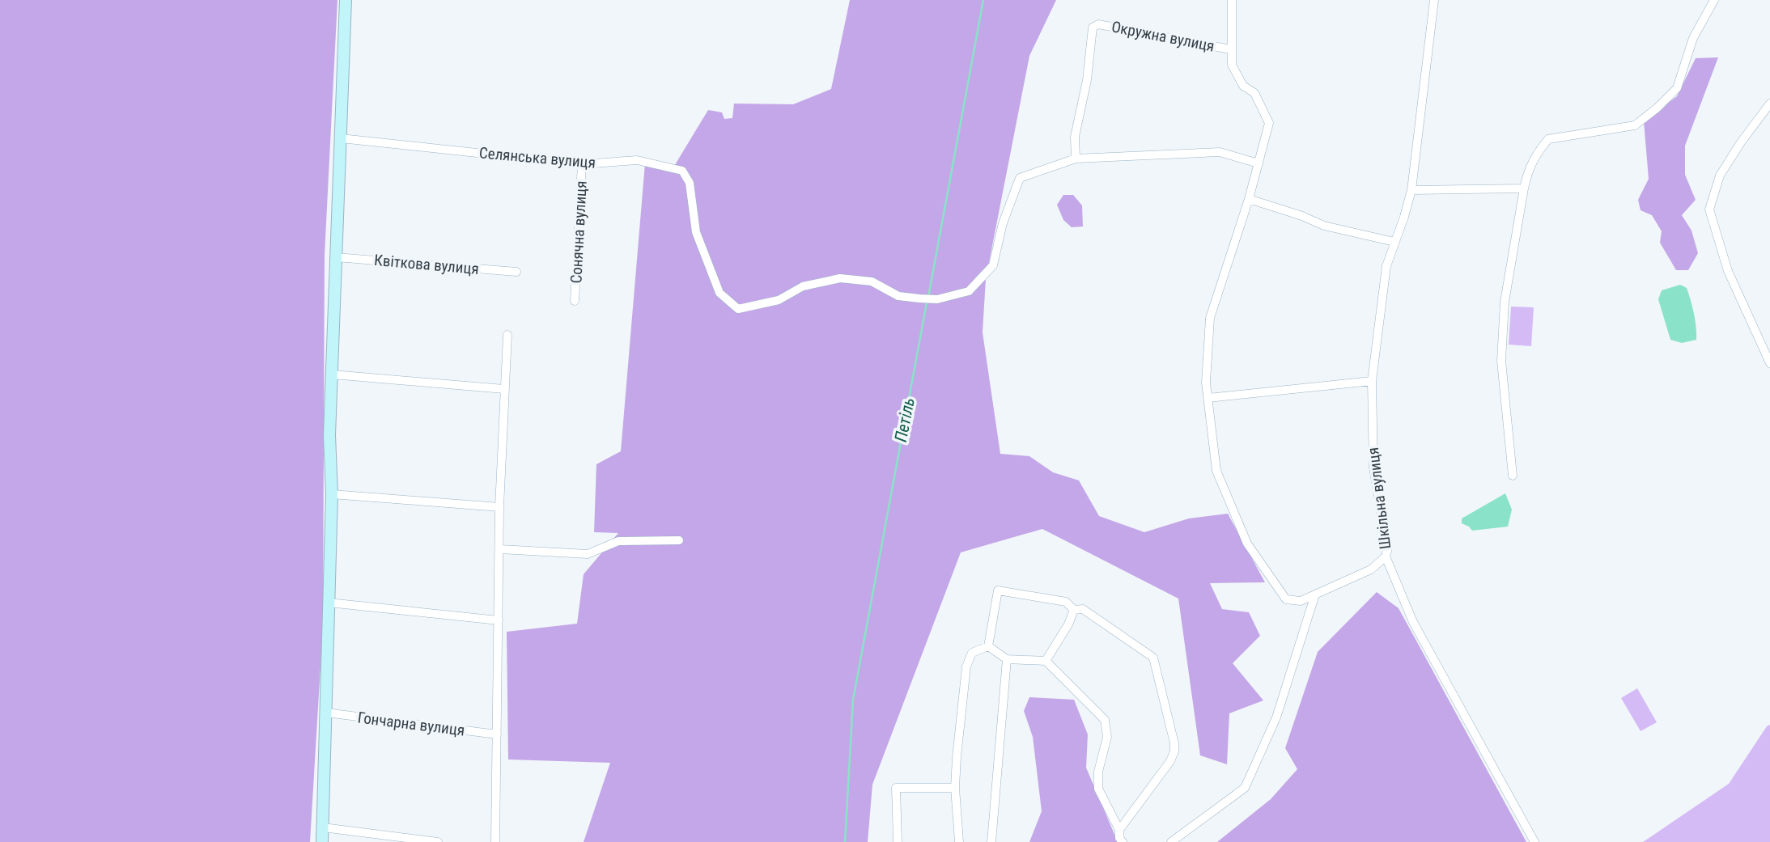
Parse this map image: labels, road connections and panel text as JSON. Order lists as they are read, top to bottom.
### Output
{
  "streets": {
    "street": [
      "Окружна вулиця",
      "Селянська вулиця",
      "Сонячна вулиця",
      "Квіткова вулиця",
      "Шкільна вулиця",
      "Гончарна вулиця"
    ]
  },
  "crossings": [
    ["Окружна вулиця", "Селянська вулиця"],
    ["Селянська вулиця", "Сонячна вулиця"]
  ],
  "water": ["Петіль"]
}
